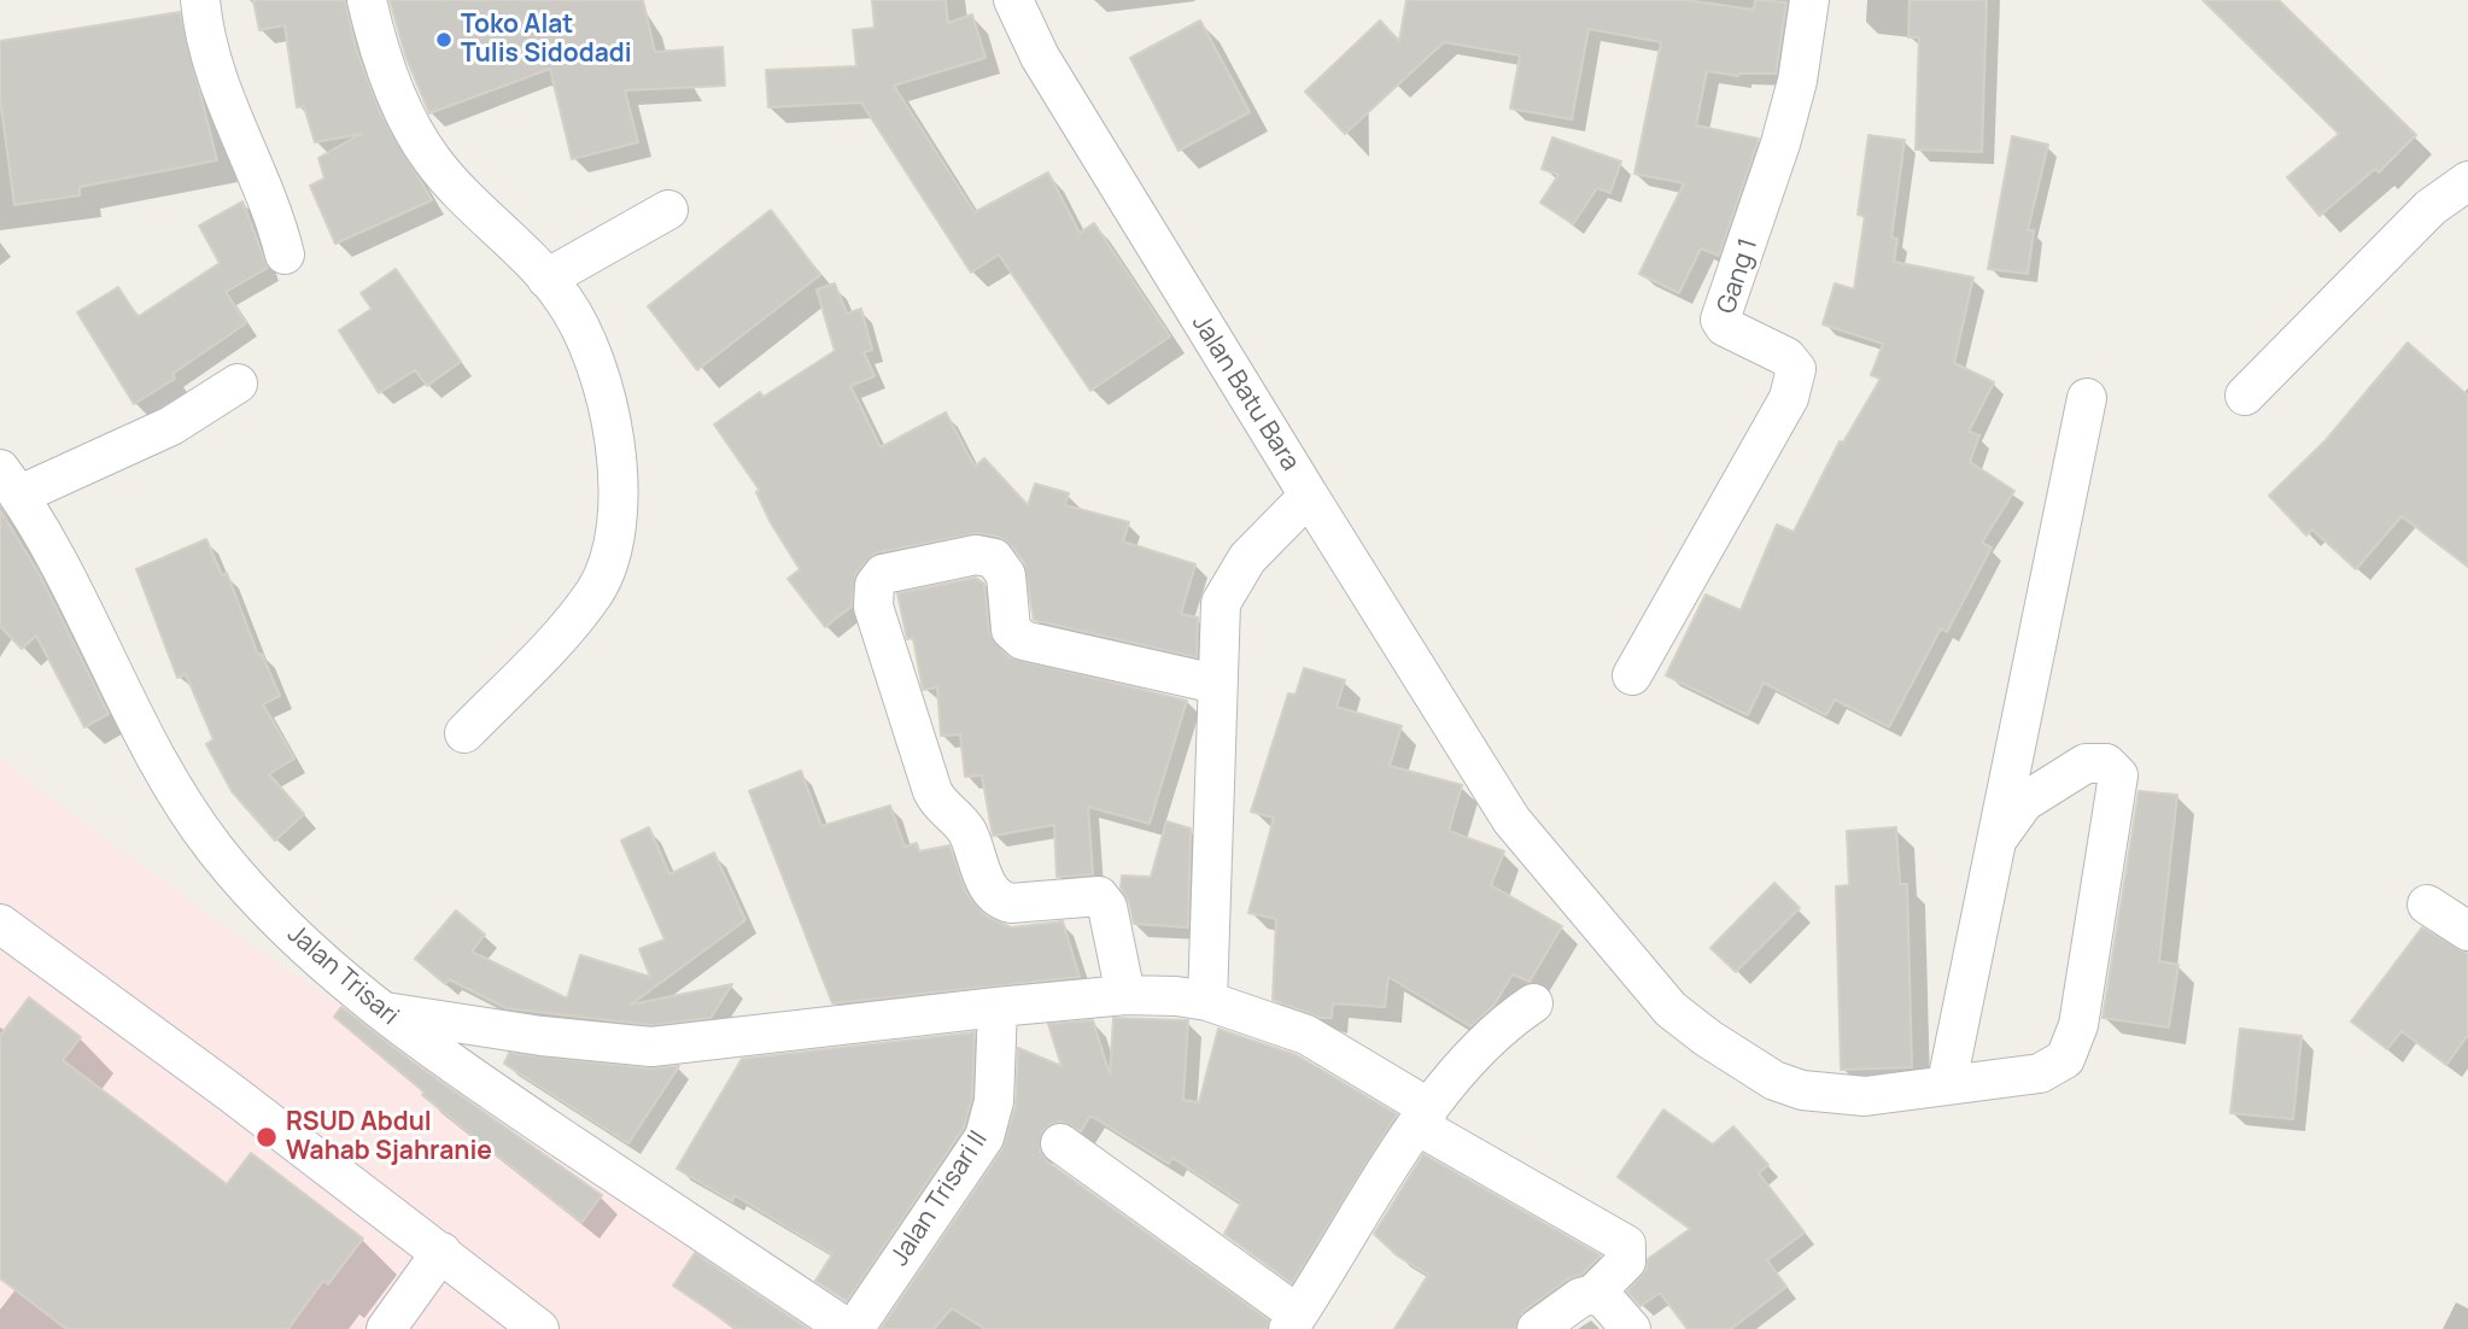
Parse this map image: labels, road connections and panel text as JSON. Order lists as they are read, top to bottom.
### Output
{
  "streets": {
    "street": [
      "Gang 1",
      "Jalan Batu Bara",
      "Jalan Trisari",
      "Jalan Trisari II"
    ]
  },
  "crossings": [
    ["Jalan Trisari", "Jalan Trisari II"]
  ],
  "places": ["Toko Alat Tulis Sidodadi", "RSUD Abdul Wahab Sjahranie"]
}
